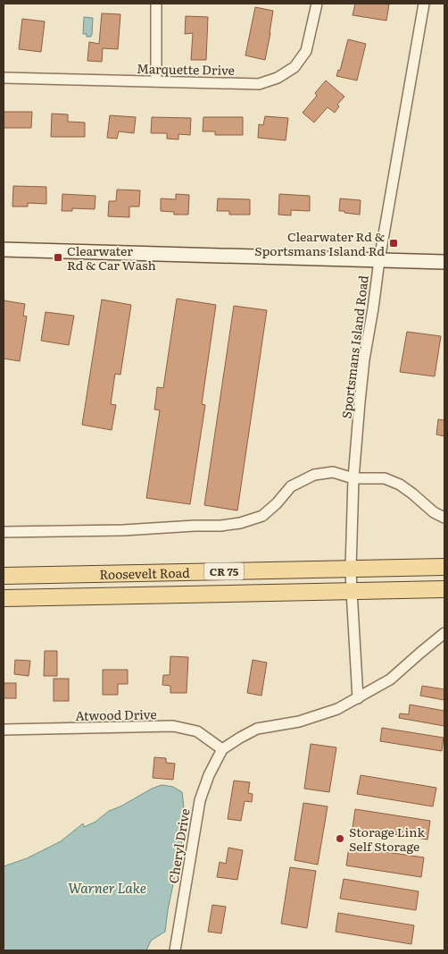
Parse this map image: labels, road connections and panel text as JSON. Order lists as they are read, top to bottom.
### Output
{
  "streets": {
    "main road": ["CR 75", "Roosevelt Road"],
    "street": [
      "Marquette Drive",
      "Sportsmans Island Road",
      "Atwood Drive",
      "Cheryl Drive"
    ]
  },
  "crossings": [
    ["Sportsmans Island Road", "Roosevelt Road"],
    ["Atwood Drive", "Cheryl Drive"]
  ],
  "water": ["Warner Lake"],
  "places": {
    "transit": ["Clearwater Rd & Sportsmans Island Rd", "Clearwater Rd & Car Wash"],
    "other": ["Storage Link Self Storage"]
  }
}
